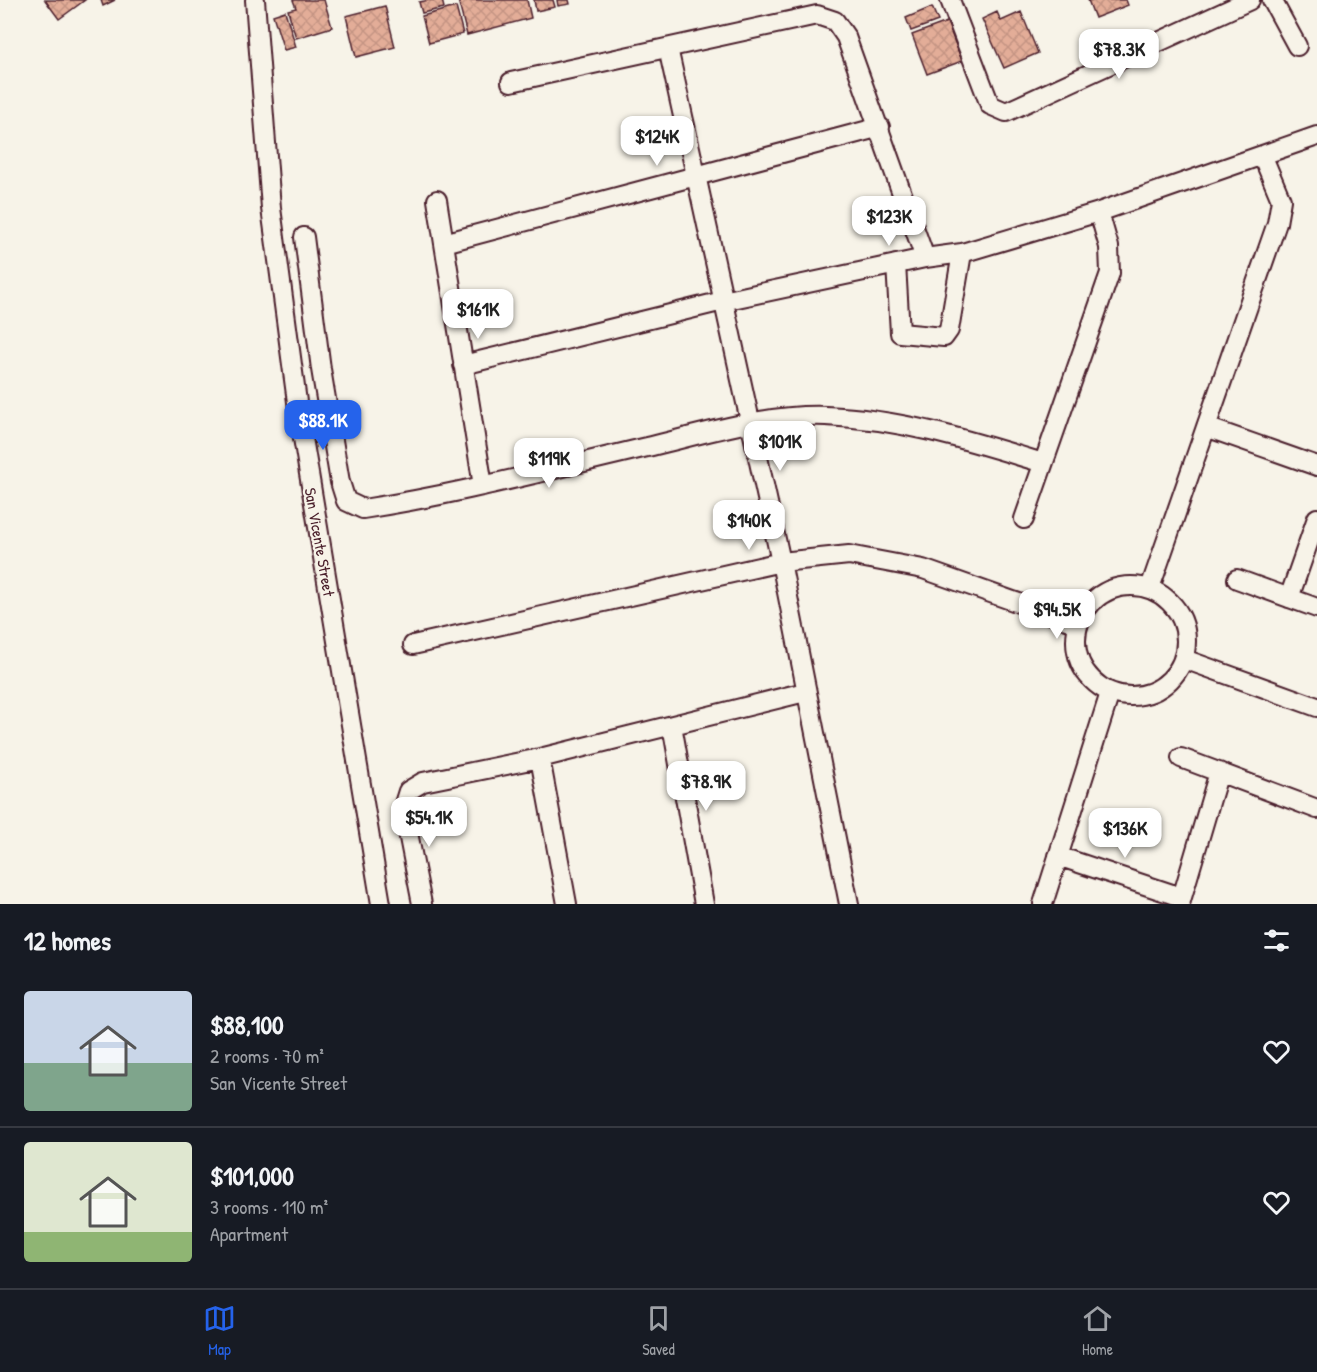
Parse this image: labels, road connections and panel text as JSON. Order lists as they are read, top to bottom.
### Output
{
  "streets": {
    "street": ["San Vicente Street"]
  },
  "page": {
    "price": [
      "$78.3K",
      "$124K",
      "$123K",
      "$161K",
      "$88.1K",
      "$101K",
      "$119K",
      "$140K",
      "$94.5K",
      "$78.9K",
      "$54.1K",
      "$136K"
    ],
    "heading": "12 homes",
    "list": [
      {
        "name": "$88,100",
        "note": "2 rooms · 70 m² · San Vicente Street"
      },
      {
        "name": "$101,000",
        "note": "3 rooms · 110 m² · Apartment"
      }
    ],
    "tabs": ["Map", "Saved", "Home"]
  }
}
